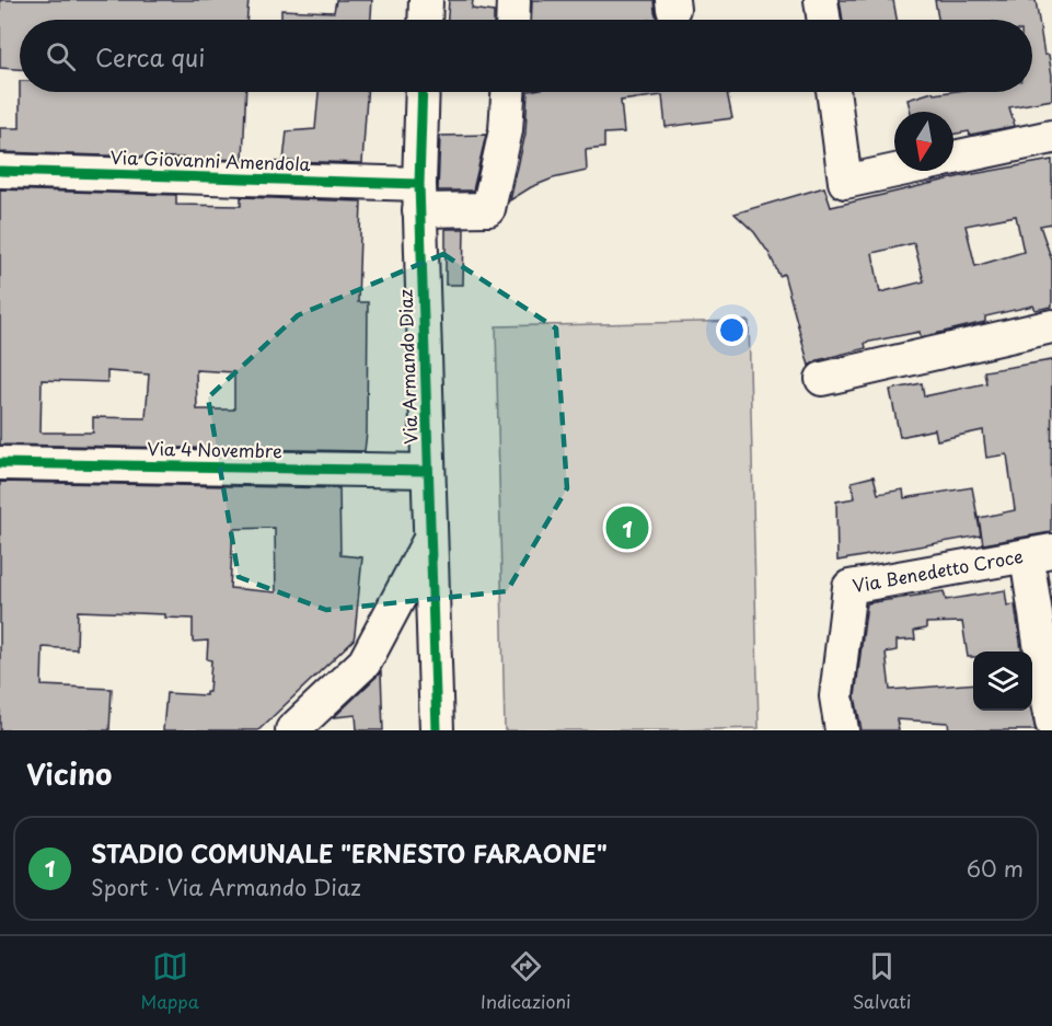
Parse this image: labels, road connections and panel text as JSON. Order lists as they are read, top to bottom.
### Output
{
  "streets": {
    "street": [
      "Via Giovanni Amendola",
      "Via Armando Diaz",
      "Via 4 Novembre",
      "Via Benedetto Croce"
    ]
  },
  "crossings": [
    ["Via Giovanni Amendola", "Via Armando Diaz"],
    ["Via Armando Diaz", "Via 4 Novembre"]
  ],
  "north": "bottom",
  "page": {
    "search": "Cerca qui",
    "pins": "1",
    "heading": "Vicino",
    "list": [
      {
        "mark": "1",
        "name": "STADIO COMUNALE \"ERNESTO FARAONE\"",
        "note": "Sport · Via Armando Diaz",
        "value": "60 m"
      }
    ],
    "nav": ["Mappa", "Indicazioni", "Salvati"]
  }
}
